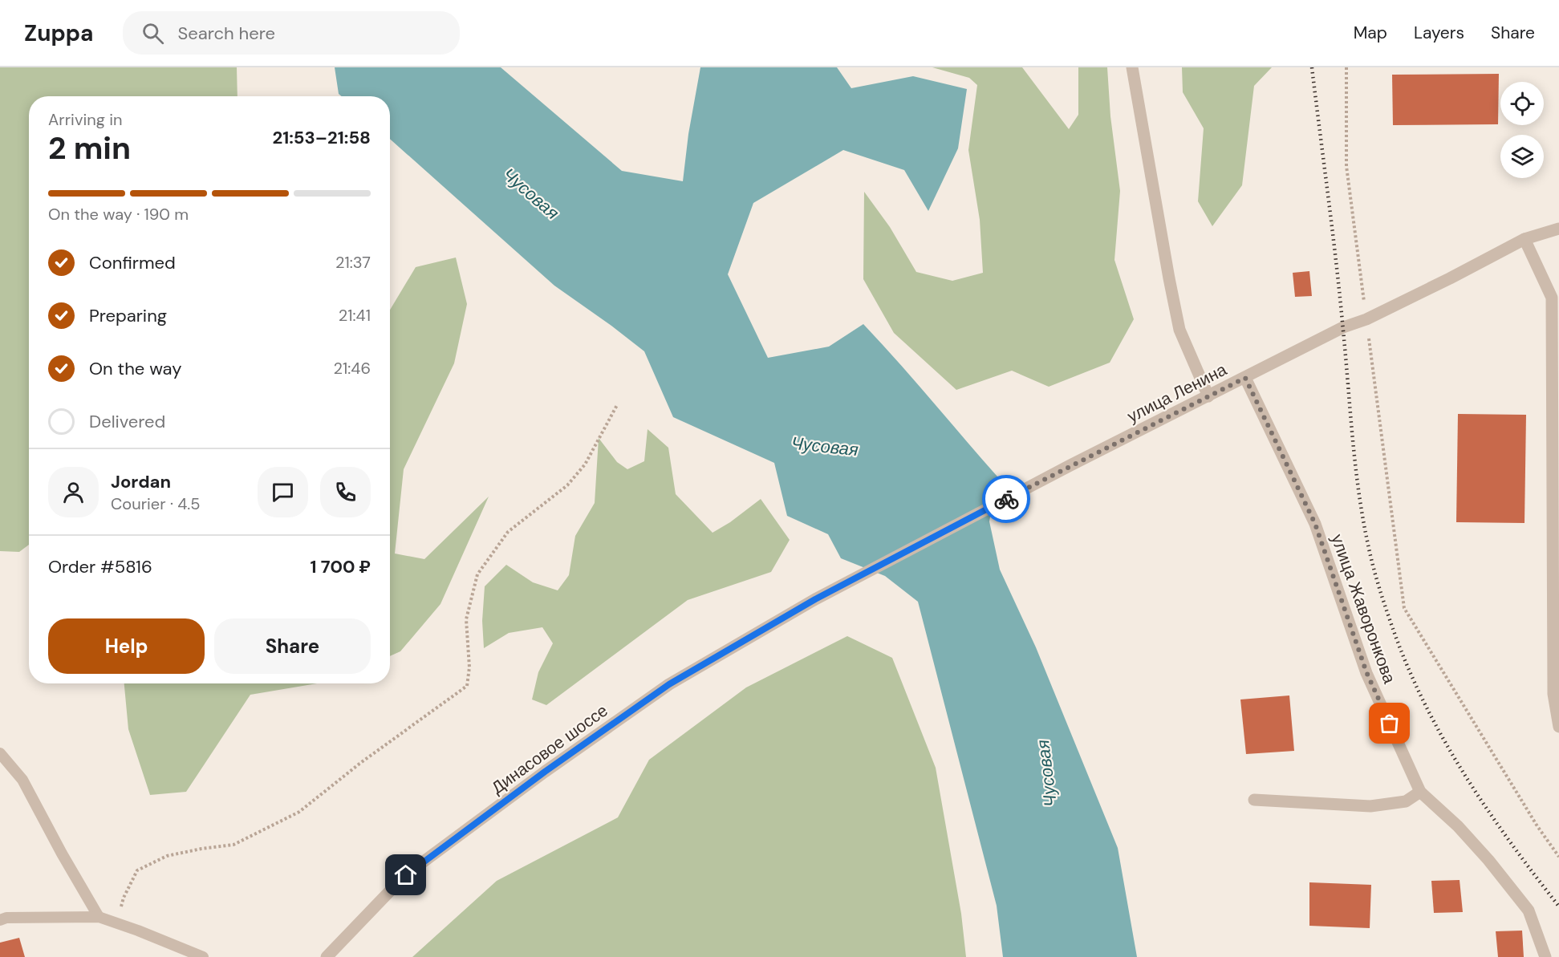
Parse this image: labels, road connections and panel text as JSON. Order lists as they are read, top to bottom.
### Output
{
  "streets": {
    "street": ["улица Ленина", "улица Жаворонкова", "Динасовое шоссе"]
  },
  "crossings": [
    ["улица Ленина", "улица Жаворонкова"],
    ["улица Ленина", "Динасовое шоссе"]
  ],
  "water": ["Чусовая"],
  "page": {
    "header": "Zuppa",
    "search": "Search here",
    "nav": ["Map", "Layers", "Share"],
    "heading": ["2 min", "Arriving in", "21:53–21:58"],
    "panel": [
      "Jordan",
      "Courier · 4.5",
      "Order #5816",
      "1 700 ₽"
    ],
    "bar": "On the way · 190 m",
    "list": [
      ["Confirmed", "21:37"],
      ["Preparing", "21:41"],
      ["On the way", "21:46"],
      "Delivered"
    ],
    "buttons": ["Help", "Share"]
  }
}
